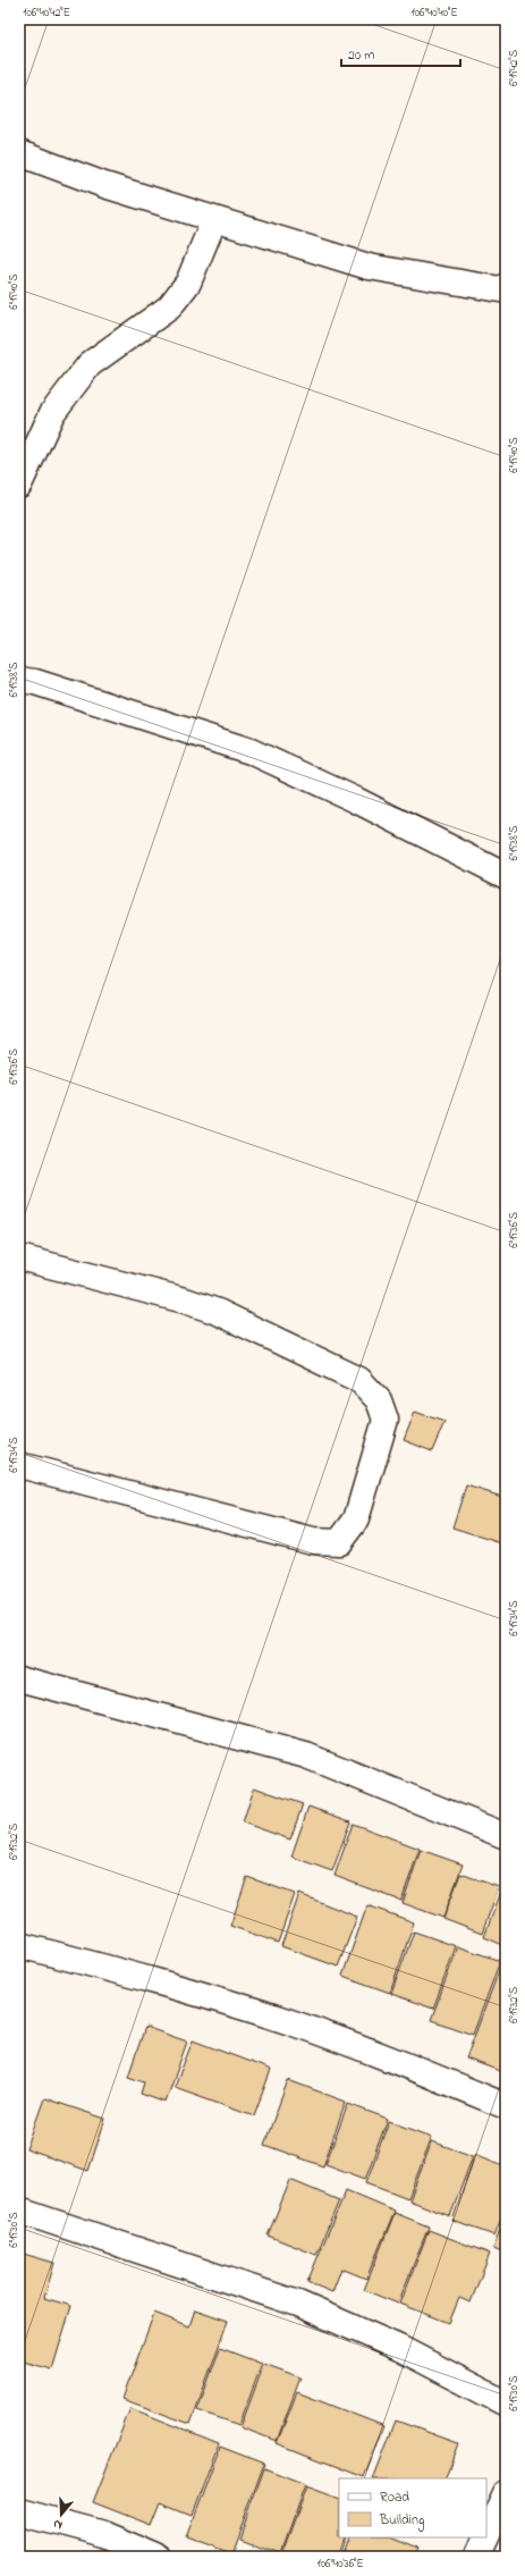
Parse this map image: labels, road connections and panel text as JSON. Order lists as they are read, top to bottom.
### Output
{
  "legend": ["Road", "Building"],
  "scale_bar": "20 m",
  "north": "bottom",
  "coordinates": [
    "106°40'42\"E",
    "106°40'40\"E",
    "6°19'42\"S",
    "6°19'40\"S",
    "6°19'38\"S",
    "6°19'36\"S",
    "6°19'34\"S",
    "6°19'32\"S",
    "6°19'30\"S",
    "106°40'36\"E"
  ]
}
